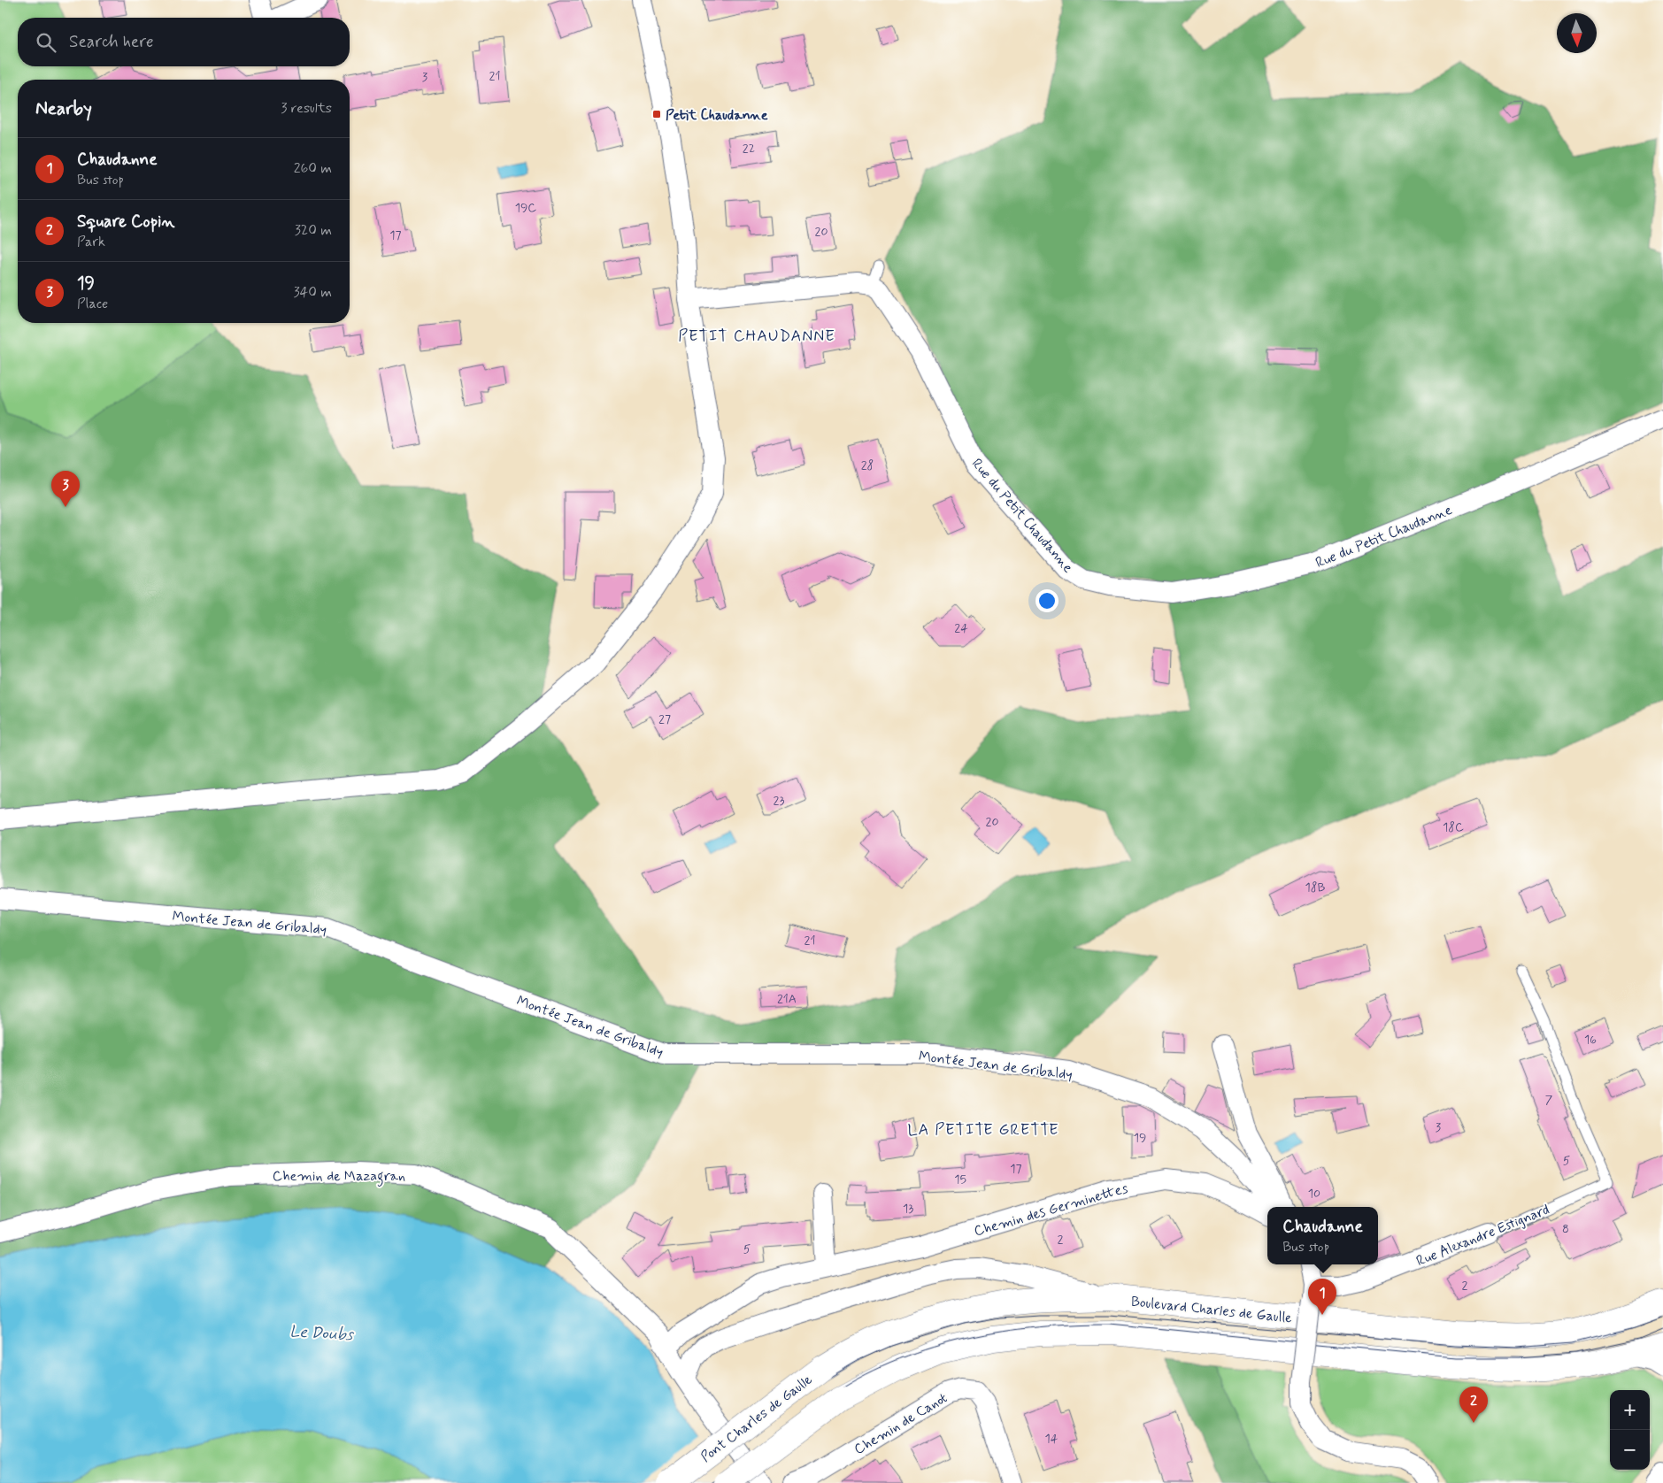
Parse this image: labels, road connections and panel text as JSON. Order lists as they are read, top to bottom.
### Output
{
  "streets": {
    "main road": ["Boulevard Charles de Gaulle", "Pont Charles de Gaulle"],
    "street": [
      "Rue du Petit Chaudanne",
      "Montée Jean de Gribaldy",
      "Chemin de Mazagran",
      "Chemin des Germinettes",
      "Rue Alexandre Estignard",
      "Chemin de Canot"
    ]
  },
  "crossings": [
    ["Chemin de Mazagran", "Chemin des Germinettes"],
    ["Boulevard Charles de Gaulle", "Pont Charles de Gaulle"]
  ],
  "districts": ["PETIT CHAUDANNE", "LA PETITE GRETTE"],
  "water": ["Le Doubs"],
  "places": {
    "transit": ["Petit Chaudanne"]
  },
  "house_numbers": [
    "21",
    "3",
    "22",
    "19C",
    "20",
    "17",
    "28",
    "24",
    "27",
    "23",
    "20",
    "18C",
    "18B",
    "21",
    "21A",
    "16",
    "7",
    "3",
    "19",
    "5",
    "17",
    "15",
    "10",
    "13",
    "8",
    "2",
    "5",
    "2",
    "14"
  ],
  "north": "bottom",
  "page": {
    "search": "Search here",
    "heading": ["Nearby", "3 results"],
    "list": [
      {
        "mark": "1",
        "name": "Chaudanne",
        "note": "Bus stop",
        "value": "260 m"
      },
      {
        "mark": "2",
        "name": "Square Copin",
        "note": "Park",
        "value": "320 m"
      },
      {
        "mark": "3",
        "name": "19",
        "note": "Place",
        "value": "340 m"
      }
    ],
    "pins": ["3", "1", "2"],
    "popup": ["Chaudanne", "Bus stop"],
    "map_buttons": ["+", "−"]
  }
}
